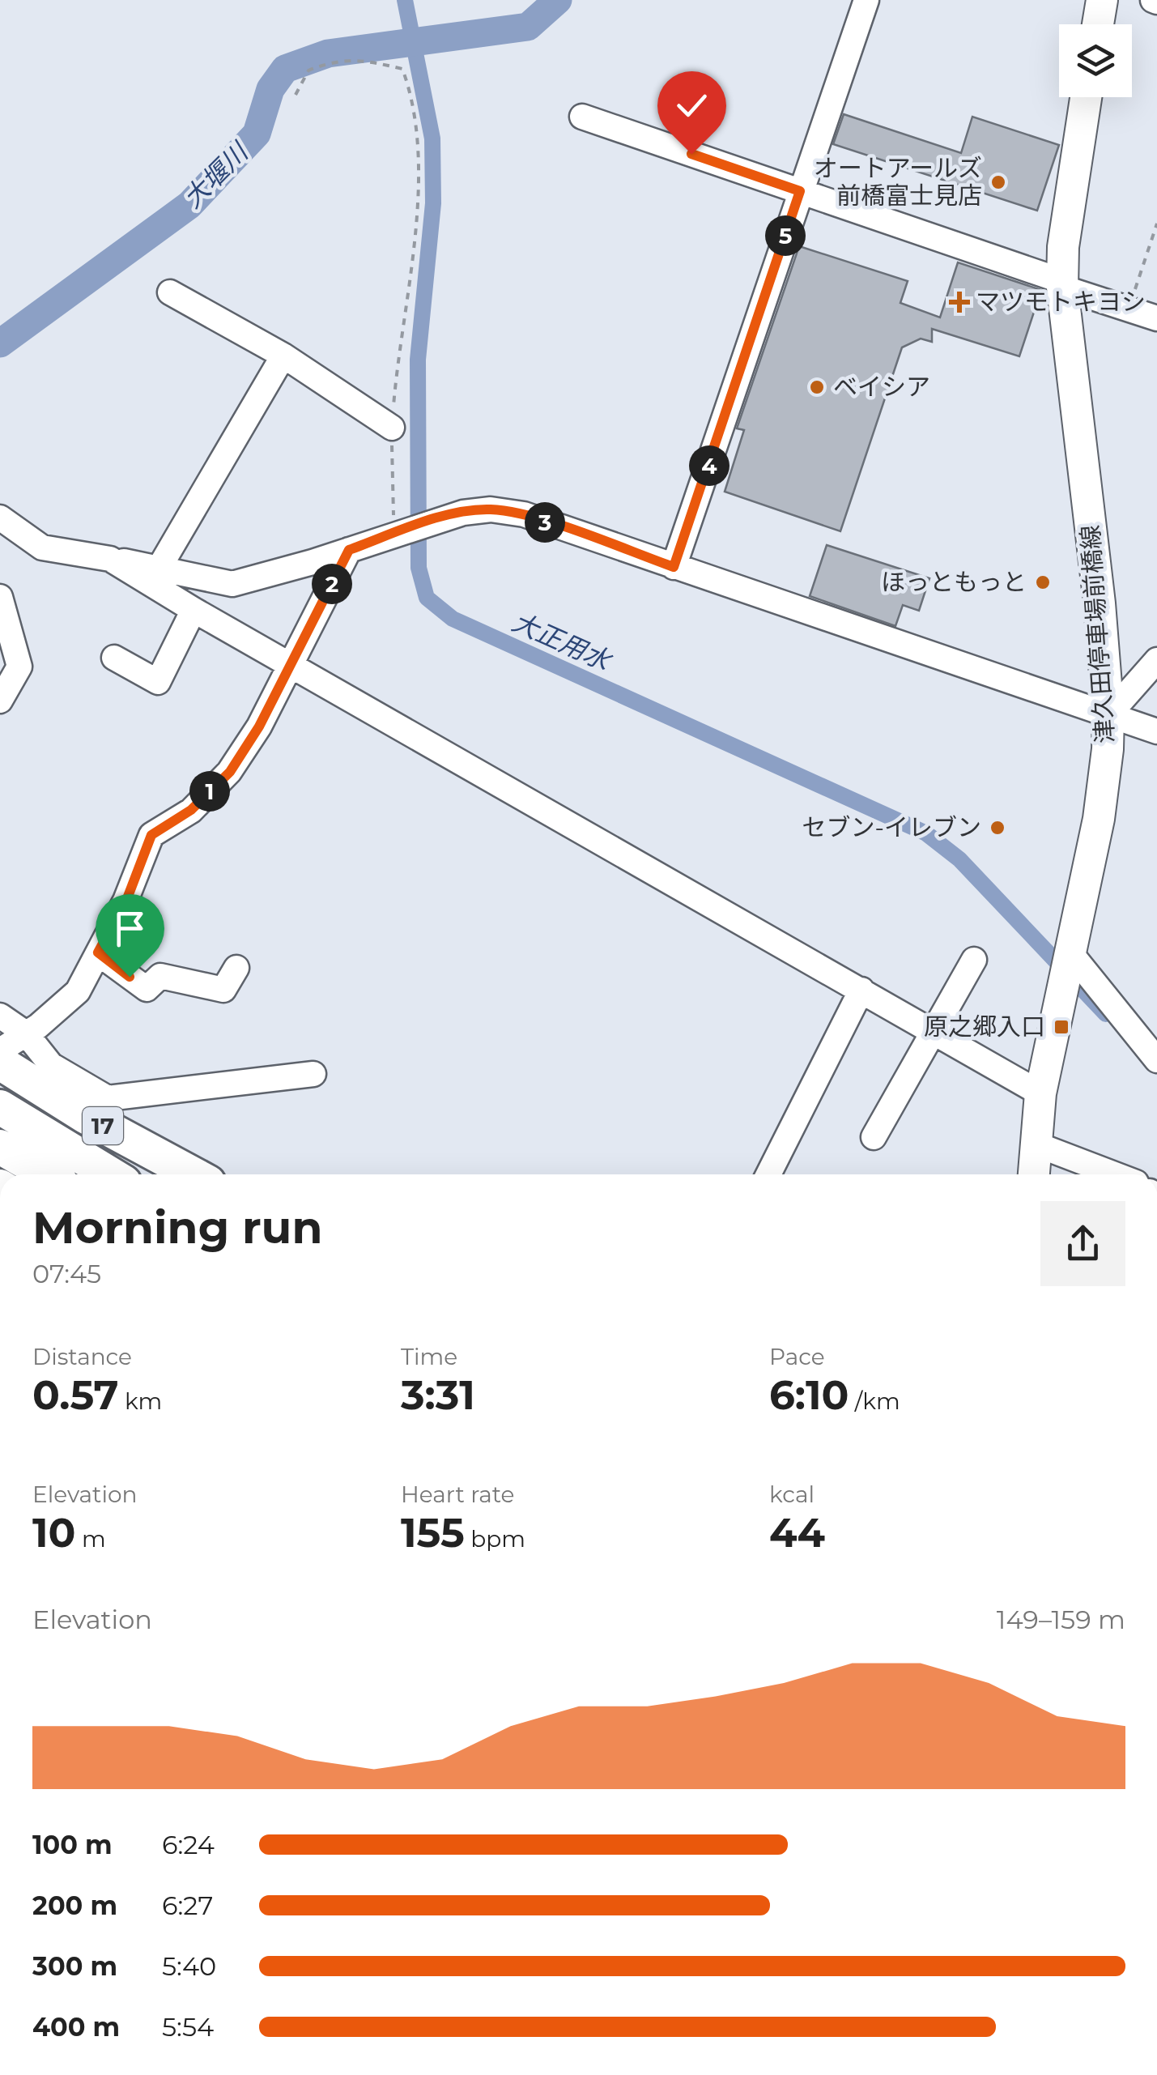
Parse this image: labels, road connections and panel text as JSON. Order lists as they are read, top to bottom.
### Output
{
  "streets": {
    "highway": ["17"],
    "main road": ["津久田停車場前橋線"]
  },
  "water": ["大堰川", "大正用水"],
  "places": {
    "other": [
      "オートアールズ 前橋富士見店",
      "ベイシア",
      "ほっともっと",
      "セブン-イレブン"
    ],
    "health": ["マツモトキヨシ"],
    "transit": ["原之郷入口"]
  },
  "page": {
    "pins": [
      "5",
      "4",
      "3",
      "2",
      "1"
    ],
    "heading": ["Morning run", "07:45"],
    "stats": [
      ["Distance", "0.57 km"],
      ["Time", "3:31"],
      ["Pace", "6:10 /km"],
      ["Elevation", "10 m"],
      ["Heart rate", "155 bpm"],
      ["kcal", "44"]
    ],
    "chart": ["Elevation", "149–159 m"],
    "list": [
      {
        "name": "100 m",
        "note": "6:24"
      },
      {
        "name": "200 m",
        "note": "6:27"
      },
      {
        "name": "300 m",
        "note": "5:40"
      },
      {
        "name": "400 m",
        "note": "5:54"
      }
    ]
  }
}
